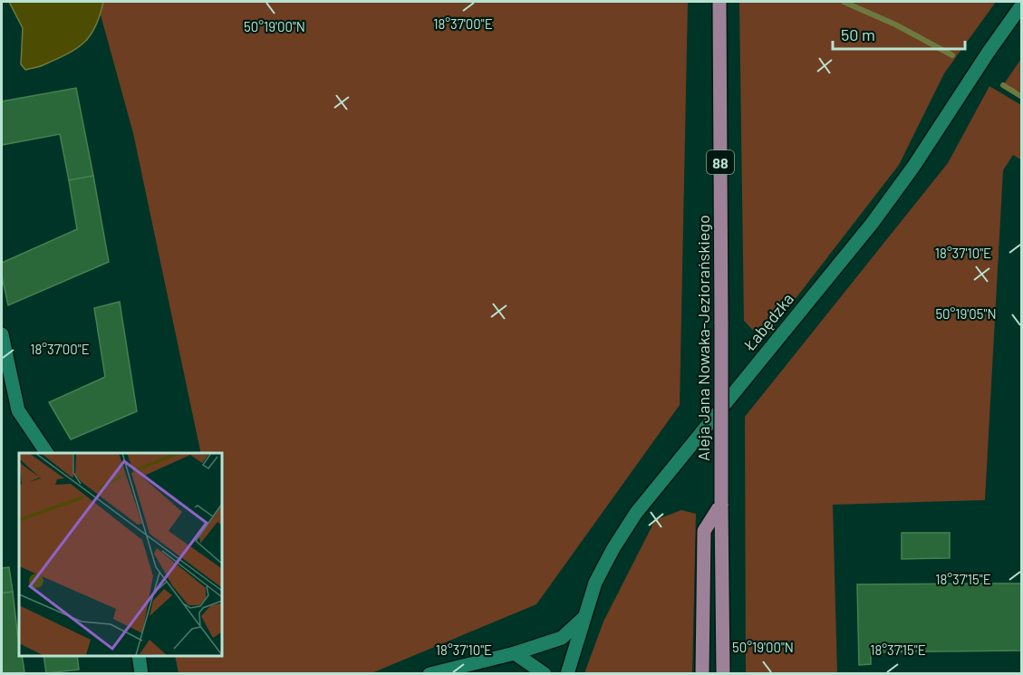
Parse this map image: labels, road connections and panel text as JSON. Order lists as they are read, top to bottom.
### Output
{
  "streets": {
    "main road": ["88", "Aleja Jana Nowaka-Jeziorańskiego"],
    "street": ["Łabędzka"]
  },
  "scale_bar": "50 m",
  "coordinates": [
    "18°37'00\"E",
    "50°19'00\"N",
    "18°37'10\"E",
    "50°19'05\"N",
    "18°37'15\"E"
  ]
}
